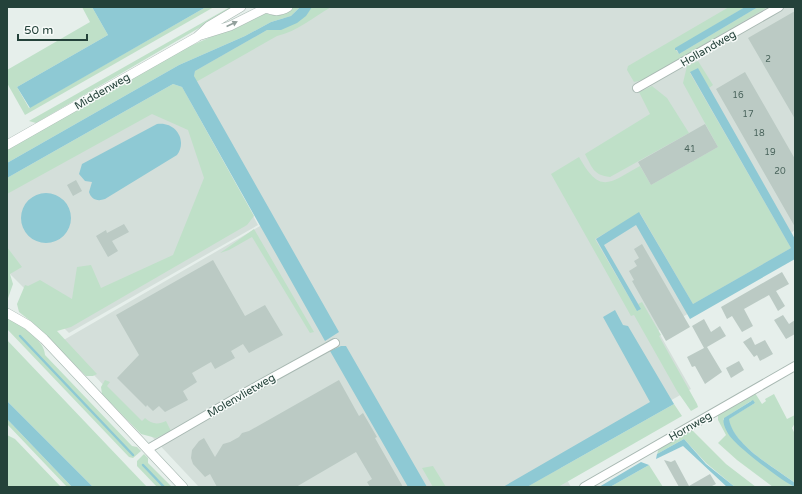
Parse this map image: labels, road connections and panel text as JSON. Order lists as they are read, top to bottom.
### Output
{
  "streets": {
    "street": [
      "Hollandweg",
      "Middenweg",
      "Molenvlietweg",
      "Hornweg"
    ]
  },
  "house_numbers": [
    "2",
    "16",
    "17",
    "18",
    "41",
    "19",
    "20"
  ],
  "scale_bar": "50 m"
}
